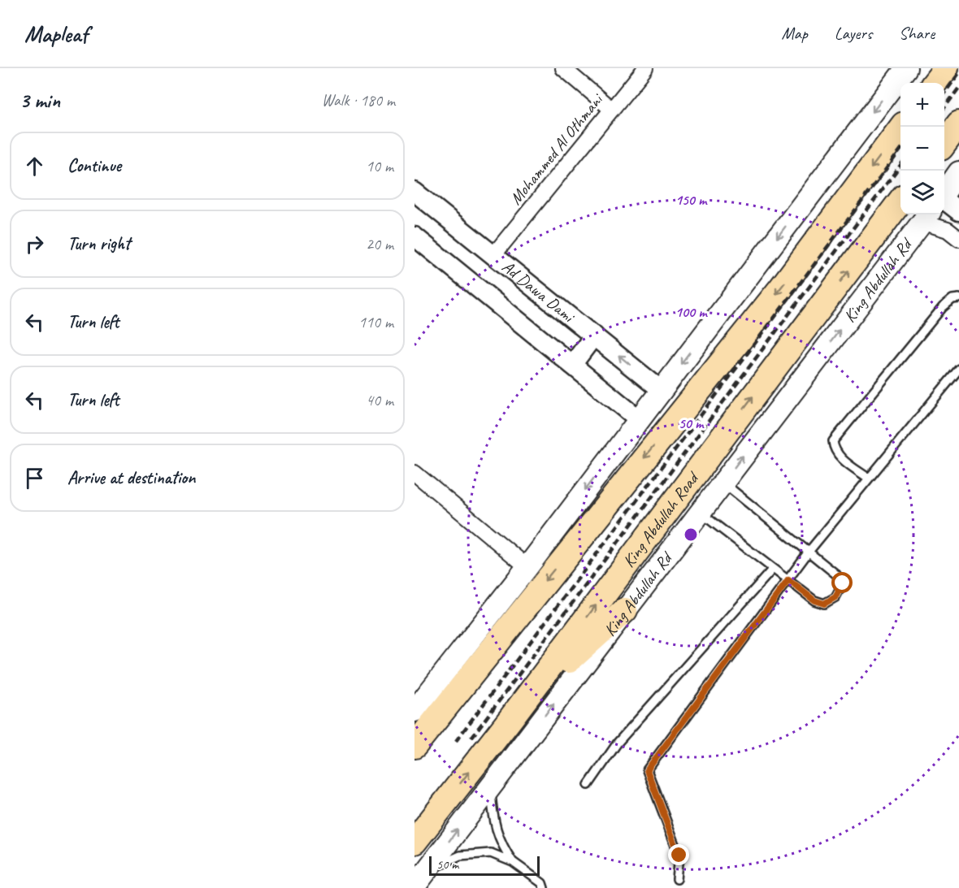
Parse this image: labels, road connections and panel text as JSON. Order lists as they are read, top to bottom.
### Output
{
  "streets": {
    "highway": ["King Abdullah Road"],
    "main road": ["King Abdullah Rd"],
    "street": ["Mohammed Al Othmani", "Ad Dawa Dami"]
  },
  "crossings": [
    ["Mohammed Al Othmani", "Ad Dawa Dami"]
  ],
  "scale_bar": "50 m",
  "page": {
    "header": "Mapleaf",
    "nav": ["Map", "Layers", "Share"],
    "heading": ["3 min", "Walk · 180 m"],
    "map_buttons": ["+", "−"],
    "list": [
      ["Continue", "10 m"],
      ["Turn right", "20 m"],
      ["Turn left", "110 m"],
      ["Turn left", "40 m"],
      "Arrive at destination"
    ],
    "scale": "50 m"
  },
  "rings": ["150 m", "100 m", "50 m"]
}
